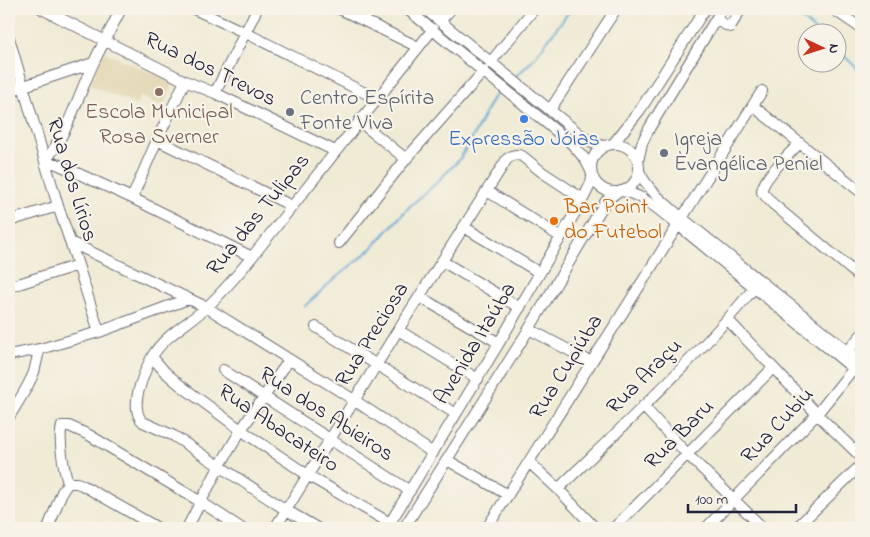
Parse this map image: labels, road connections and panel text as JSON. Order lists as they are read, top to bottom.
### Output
{
  "streets": {
    "street": [
      "Rua dos Trevos",
      "Rua dos Lírios",
      "Rua das Tulipas",
      "Rua Preciosa",
      "Avenida Itaúba",
      "Rua Cupiúba",
      "Rua Araçu",
      "Rua dos Abieiros",
      "Rua Cubiu",
      "Rua Abacateiro",
      "Rua Baru"
    ]
  },
  "crossings": [
    ["Rua dos Trevos", "Rua das Tulipas"],
    ["Rua das Tulipas", "Rua Abacateiro"],
    ["Rua Preciosa", "Avenida Itaúba"],
    ["Rua Preciosa", "Rua dos Abieiros"],
    ["Rua Preciosa", "Rua Abacateiro"],
    ["Avenida Itaúba", "Rua dos Abieiros"],
    ["Avenida Itaúba", "Rua Abacateiro"]
  ],
  "places": [
    "Escola Municipal Rosa Sverner",
    "Centro Espírita Fonte Viva",
    "Expressão Jóias",
    "Igreja Evangélica Peniel",
    "Bar Point do Futebol"
  ],
  "scale_bar": "100 m",
  "north": "right"
}
